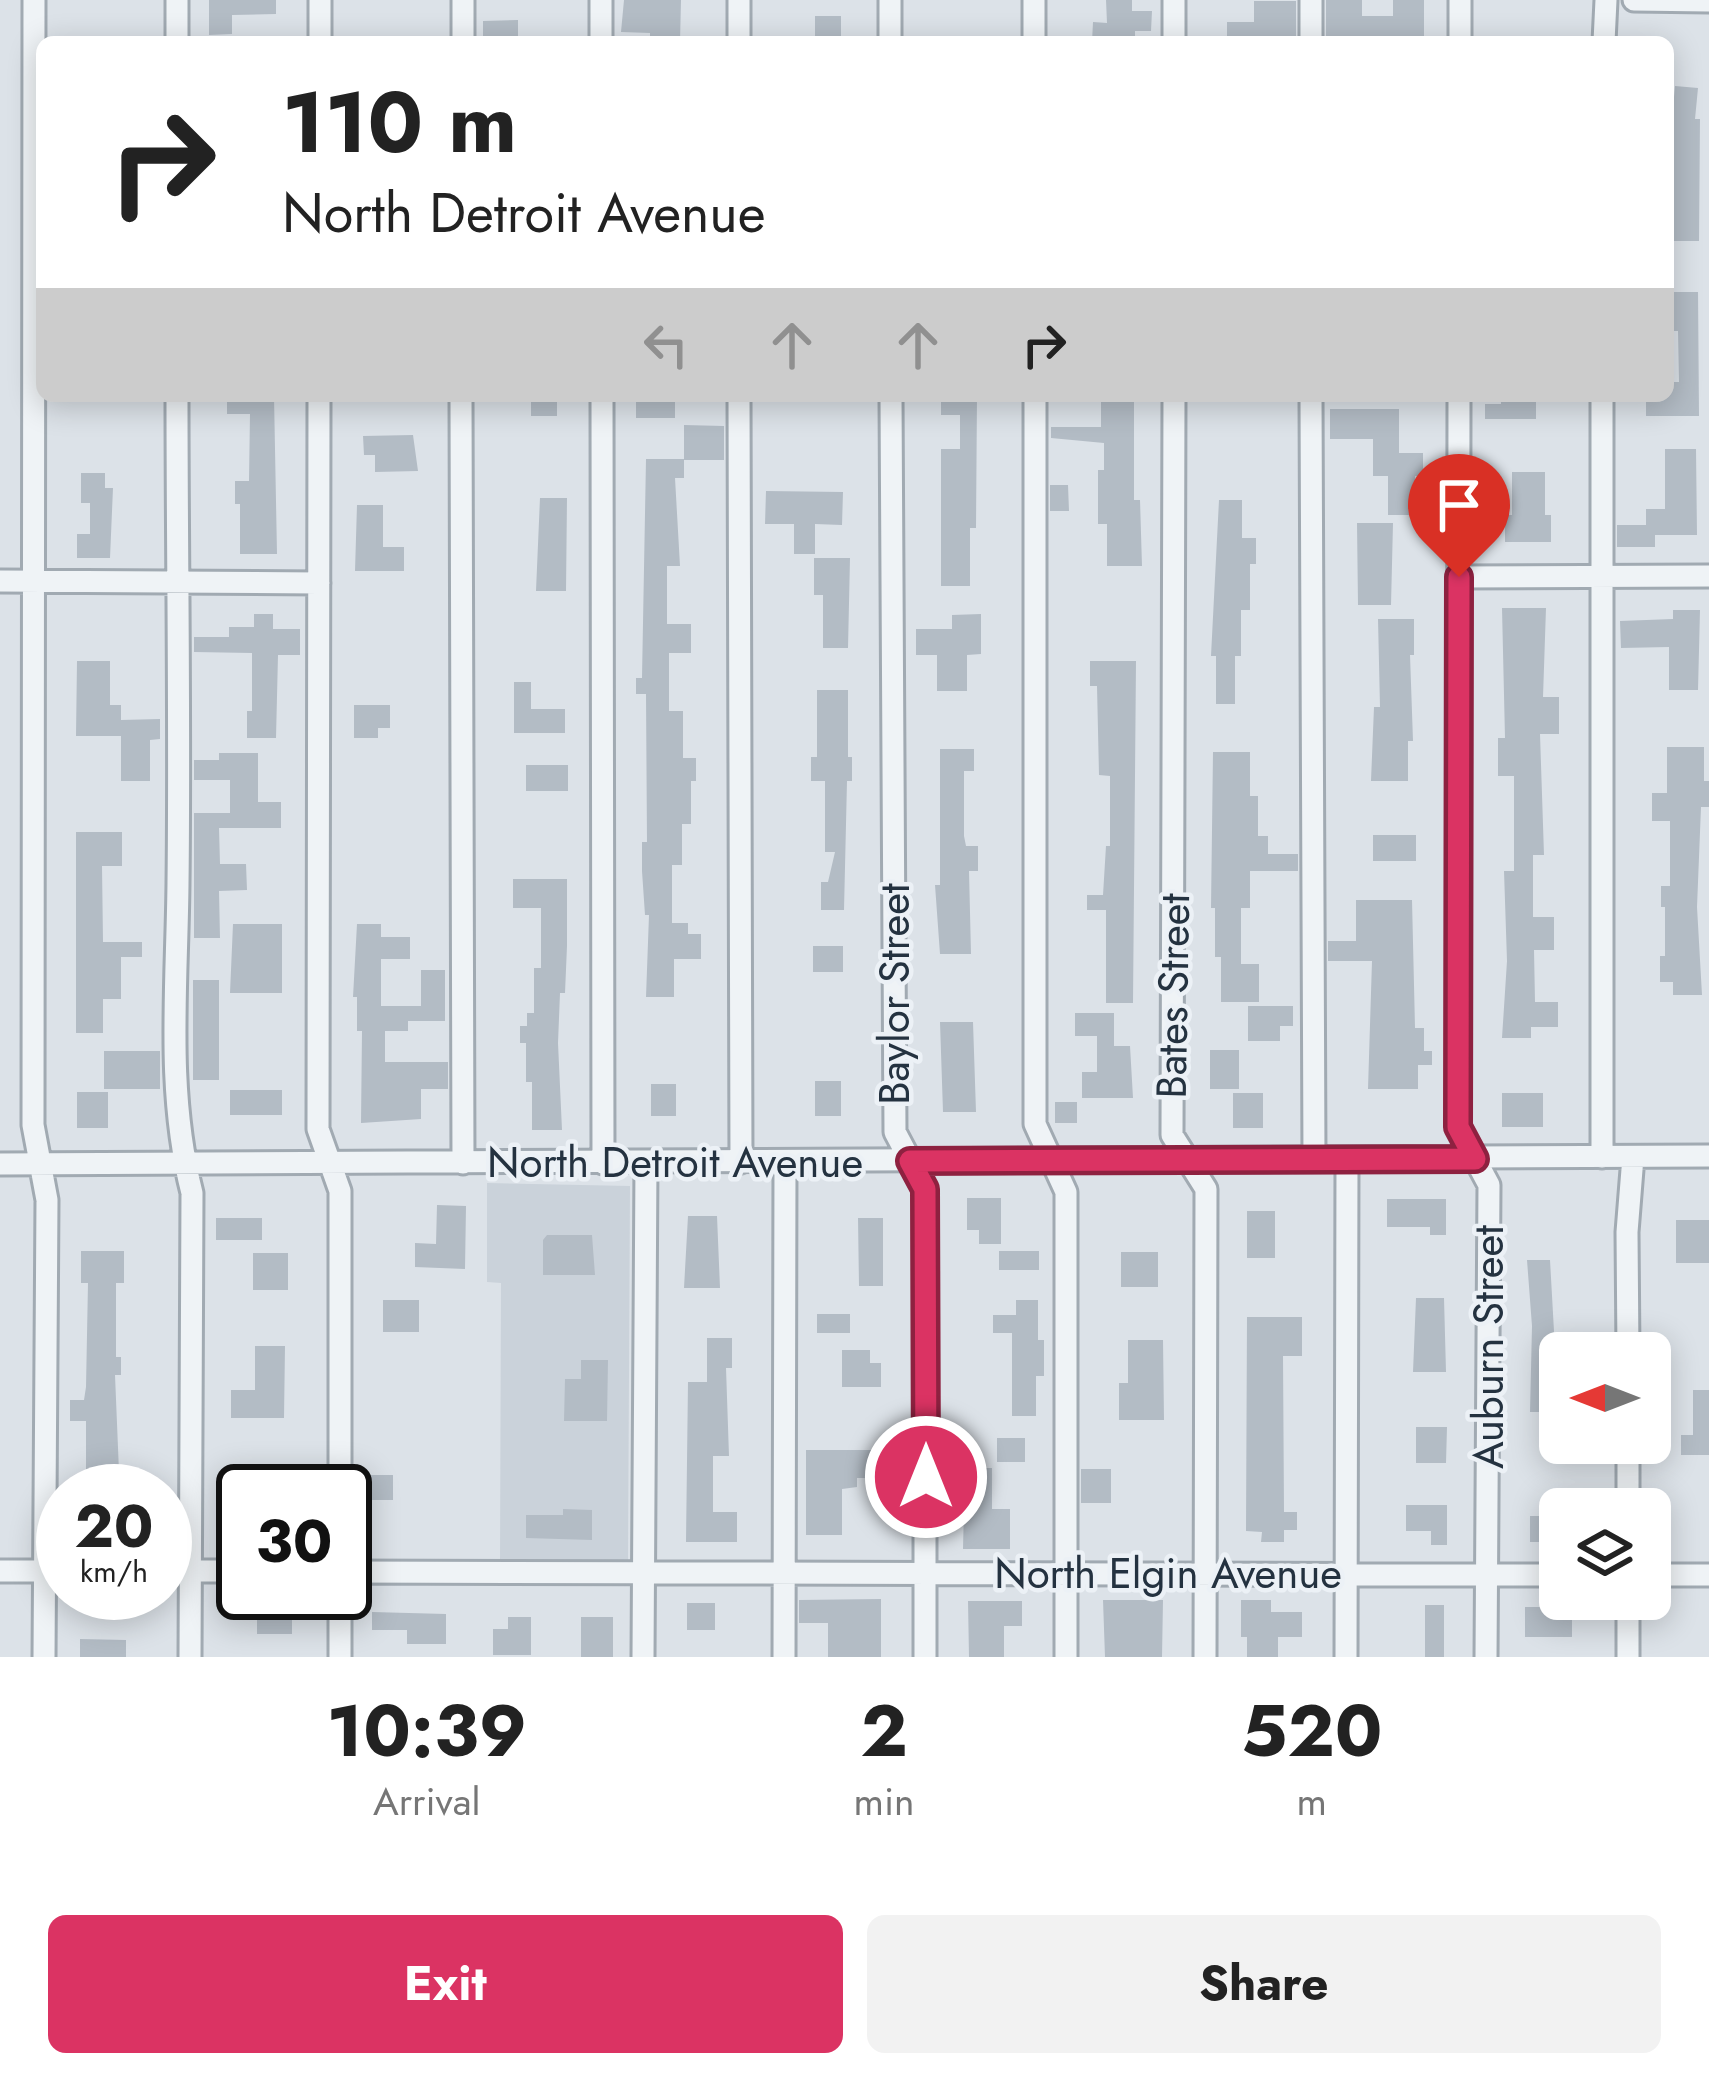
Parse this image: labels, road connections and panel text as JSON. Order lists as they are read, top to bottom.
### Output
{
  "streets": {
    "street": [
      "Baylor Street",
      "Bates Street",
      "North Detroit Avenue",
      "Auburn Street",
      "North Elgin Avenue"
    ]
  },
  "crossings": [
    ["Baylor Street", "North Detroit Avenue"],
    ["Baylor Street", "North Elgin Avenue"],
    ["Bates Street", "North Detroit Avenue"],
    ["Bates Street", "North Elgin Avenue"],
    ["North Detroit Avenue", "Auburn Street"],
    ["Auburn Street", "North Elgin Avenue"]
  ],
  "north": "left",
  "page": {
    "turn": ["110 m", "North Detroit Avenue"],
    "speed": "20 km/h",
    "limit": "30",
    "eta": [
      "10:39",
      "Arrival",
      "2",
      "min",
      "520",
      "m"
    ],
    "buttons": ["Exit", "Share"]
  }
}
